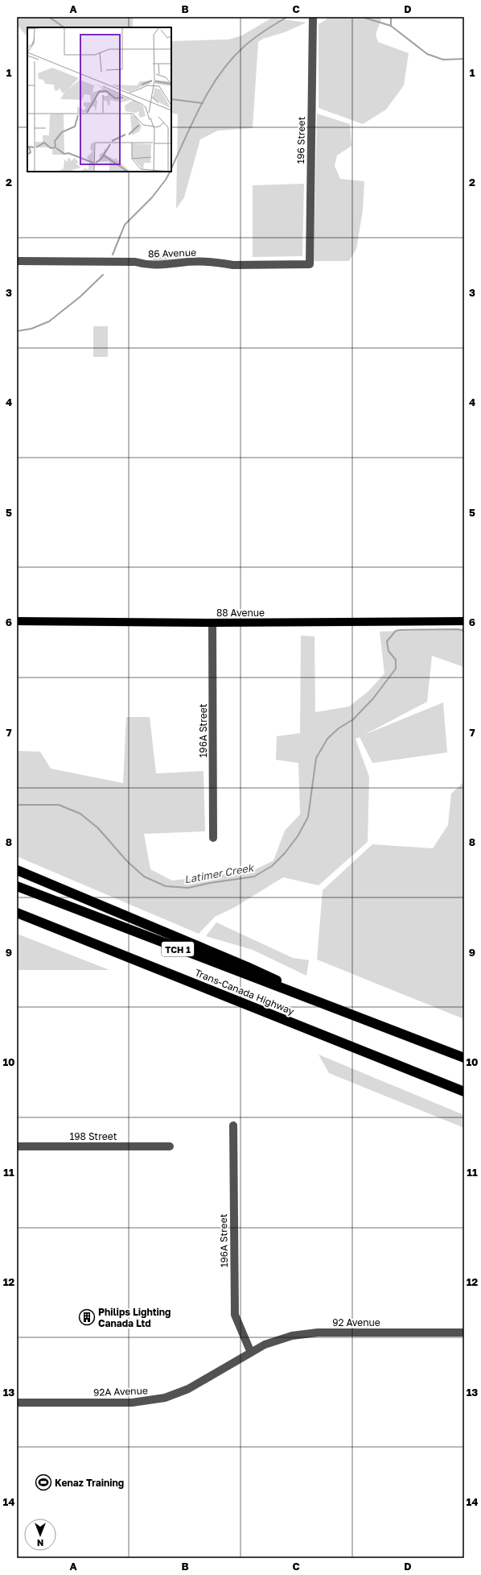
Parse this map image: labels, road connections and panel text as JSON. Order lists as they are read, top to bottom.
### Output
{
  "streets": {
    "highway": ["TCH 1", "Trans-Canada Highway"],
    "main road": ["88 Avenue"],
    "street": [
      "196 Street",
      "86 Avenue",
      "196A Street",
      "198 Street",
      "92 Avenue",
      "92A Avenue"
    ]
  },
  "crossings": [
    ["196 Street", "86 Avenue"],
    ["88 Avenue", "196A Street"],
    ["196A Street", "92 Avenue"],
    ["196A Street", "92A Avenue"],
    ["92 Avenue", "92A Avenue"]
  ],
  "water": ["Latimer Creek"],
  "places": {
    "building": ["Philips Lighting Canada Ltd"],
    "sports": ["Kenaz Training"]
  },
  "north": "bottom",
  "grid": {
    "columns": [
      "A",
      "B",
      "C",
      "D"
    ],
    "rows": [
      "1",
      "2",
      "3",
      "4",
      "5",
      "6",
      "7",
      "8",
      "9",
      "10",
      "11",
      "12",
      "13",
      "14"
    ]
  }
}
